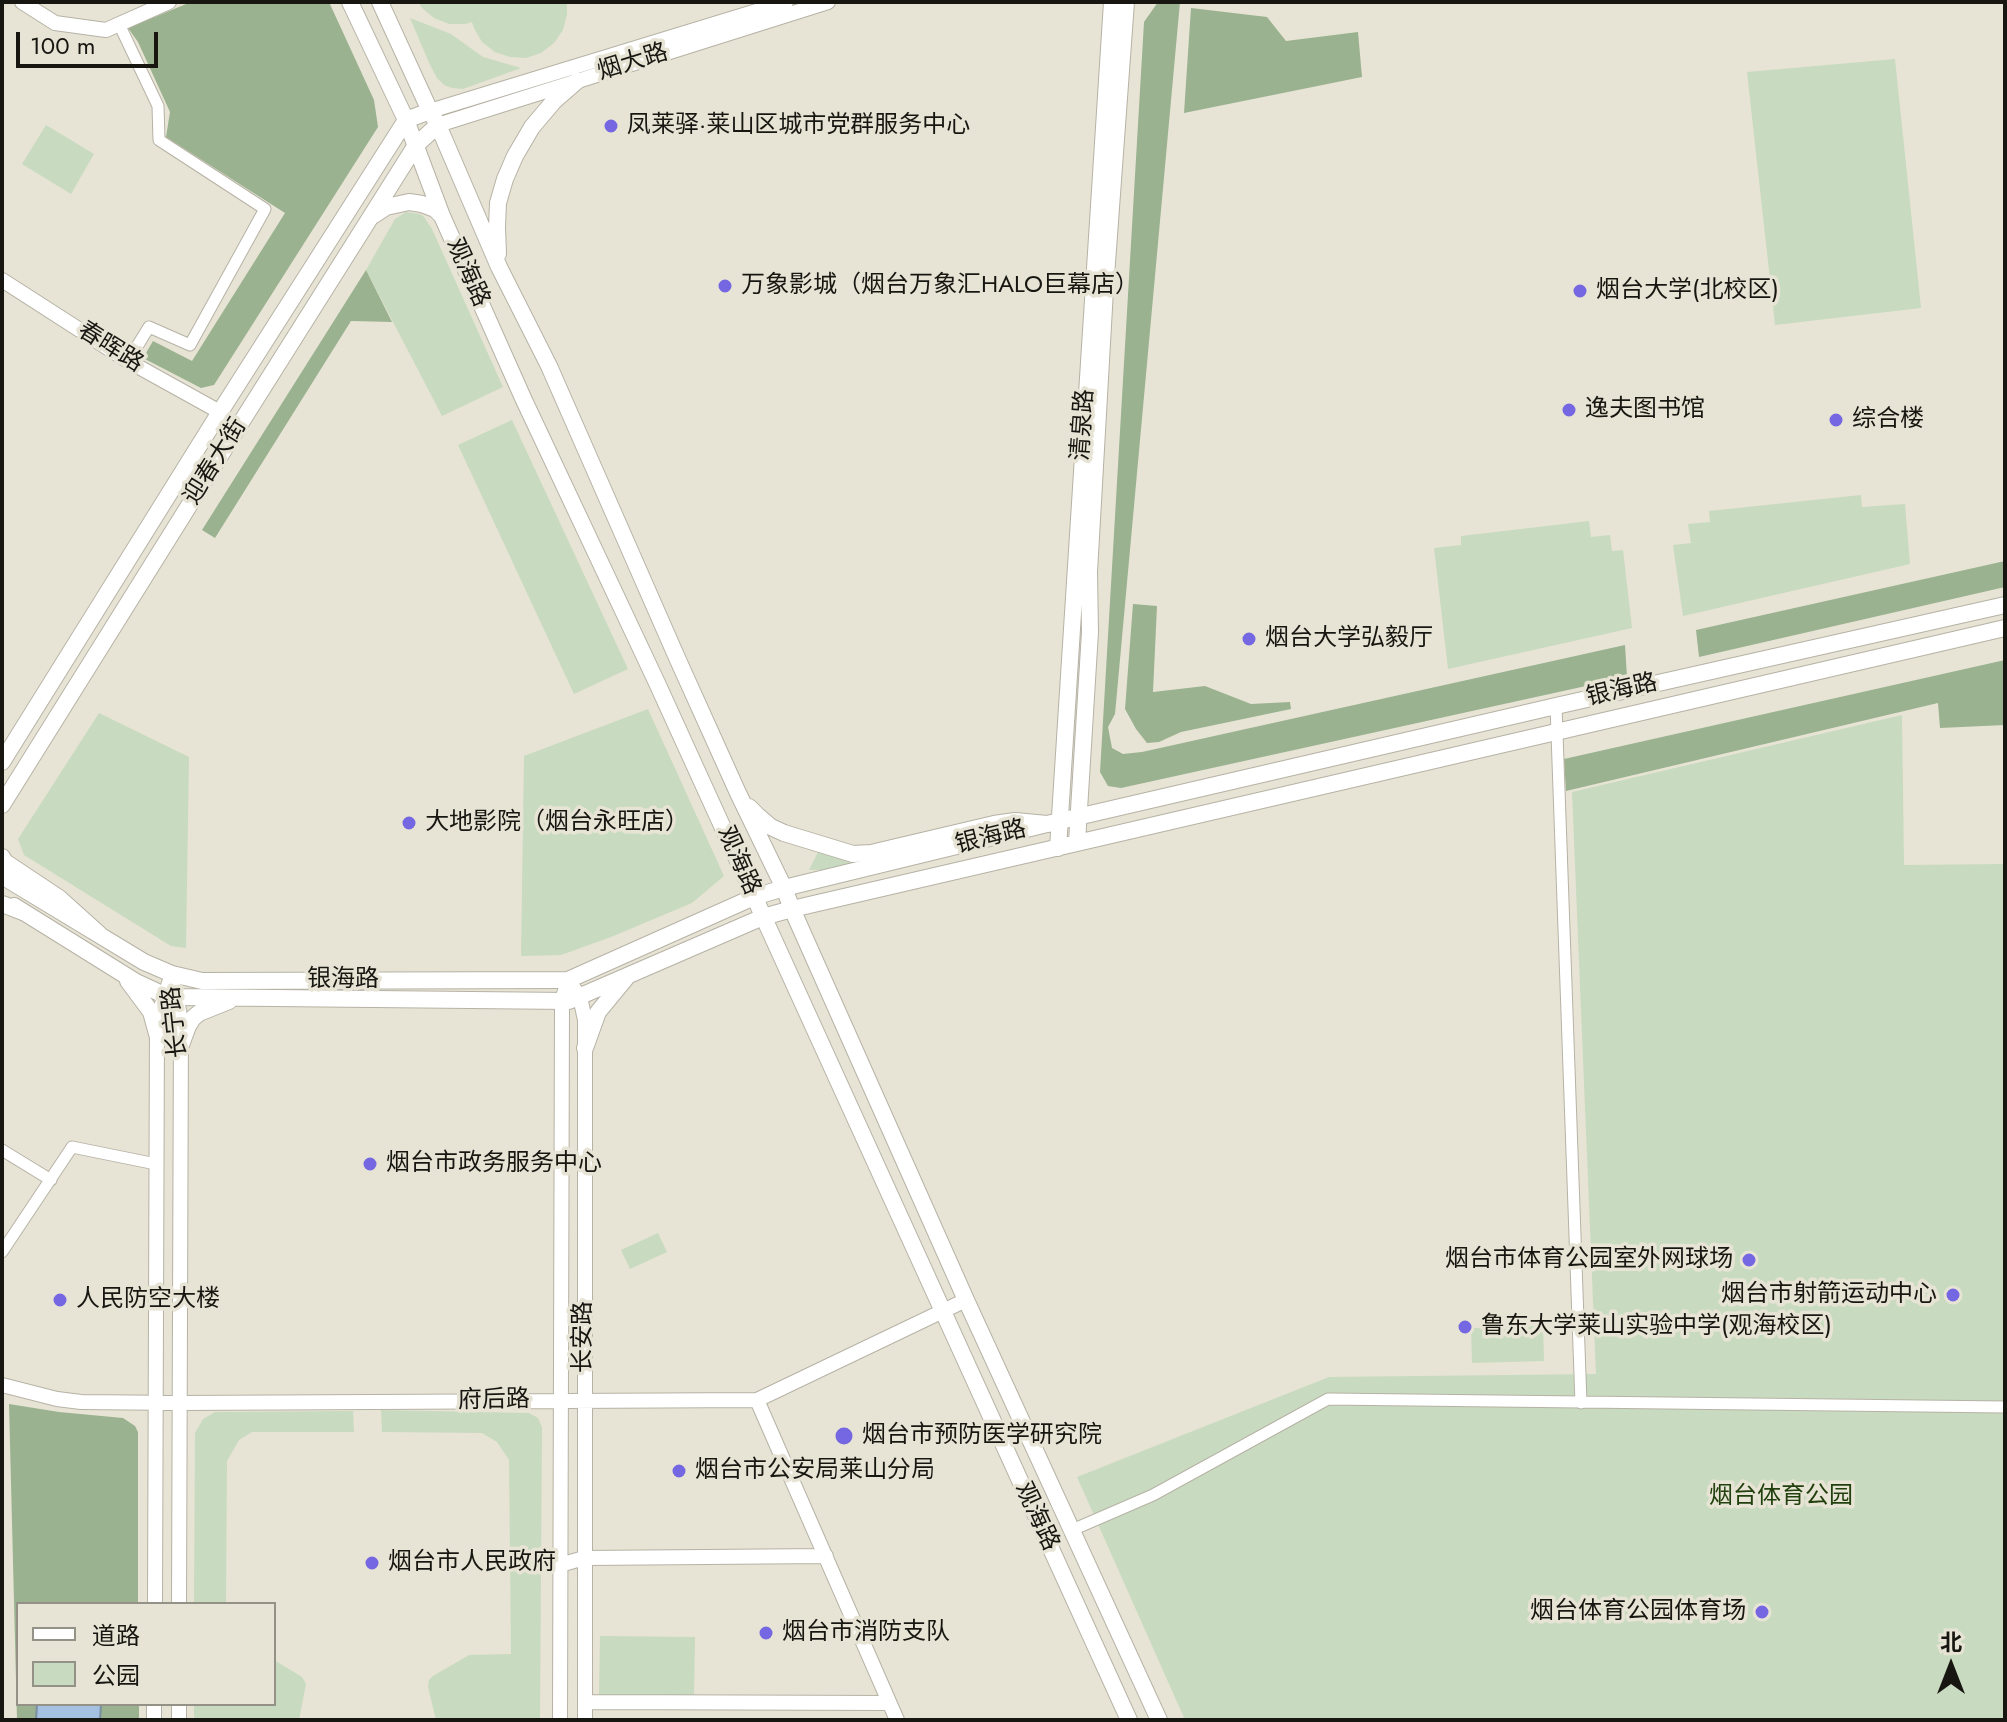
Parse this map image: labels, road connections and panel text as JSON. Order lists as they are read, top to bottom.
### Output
{
  "streets": {
    "main road": [
      "观海路",
      "清泉路",
      "迎春大街",
      "银海路"
    ],
    "street": [
      "烟大路",
      "春晖路",
      "长宁路",
      "长安路",
      "府后路"
    ]
  },
  "crossings": [
    ["烟大路", "观海路"],
    ["烟大路", "迎春大街"],
    ["观海路", "迎春大街"],
    ["观海路", "银海路"],
    ["观海路", "府后路"],
    ["春晖路", "迎春大街"],
    ["清泉路", "银海路"],
    ["银海路", "长宁路"],
    ["银海路", "长安路"],
    ["长宁路", "府后路"],
    ["长安路", "府后路"]
  ],
  "parks": ["烟台体育公园"],
  "places": [
    "凤莱驿·莱山区城市党群服务中心",
    "万象影城（烟台万象汇HALO巨幕店）",
    "烟台大学(北校区)",
    "逸夫图书馆",
    "综合楼",
    "烟台大学弘毅厅",
    "大地影院（烟台永旺店）",
    "烟台市政务服务中心",
    "烟台市体育公园室外网球场",
    "烟台市射箭运动中心",
    "人民防空大楼",
    "鲁东大学莱山实验中学(观海校区)",
    "烟台市预防医学研究院",
    "烟台市公安局莱山分局",
    "烟台市人民政府",
    "烟台体育公园体育场",
    "烟台市消防支队"
  ],
  "legend": ["道路", "公园"],
  "scale_bar": "100 m",
  "north": "top"
}
